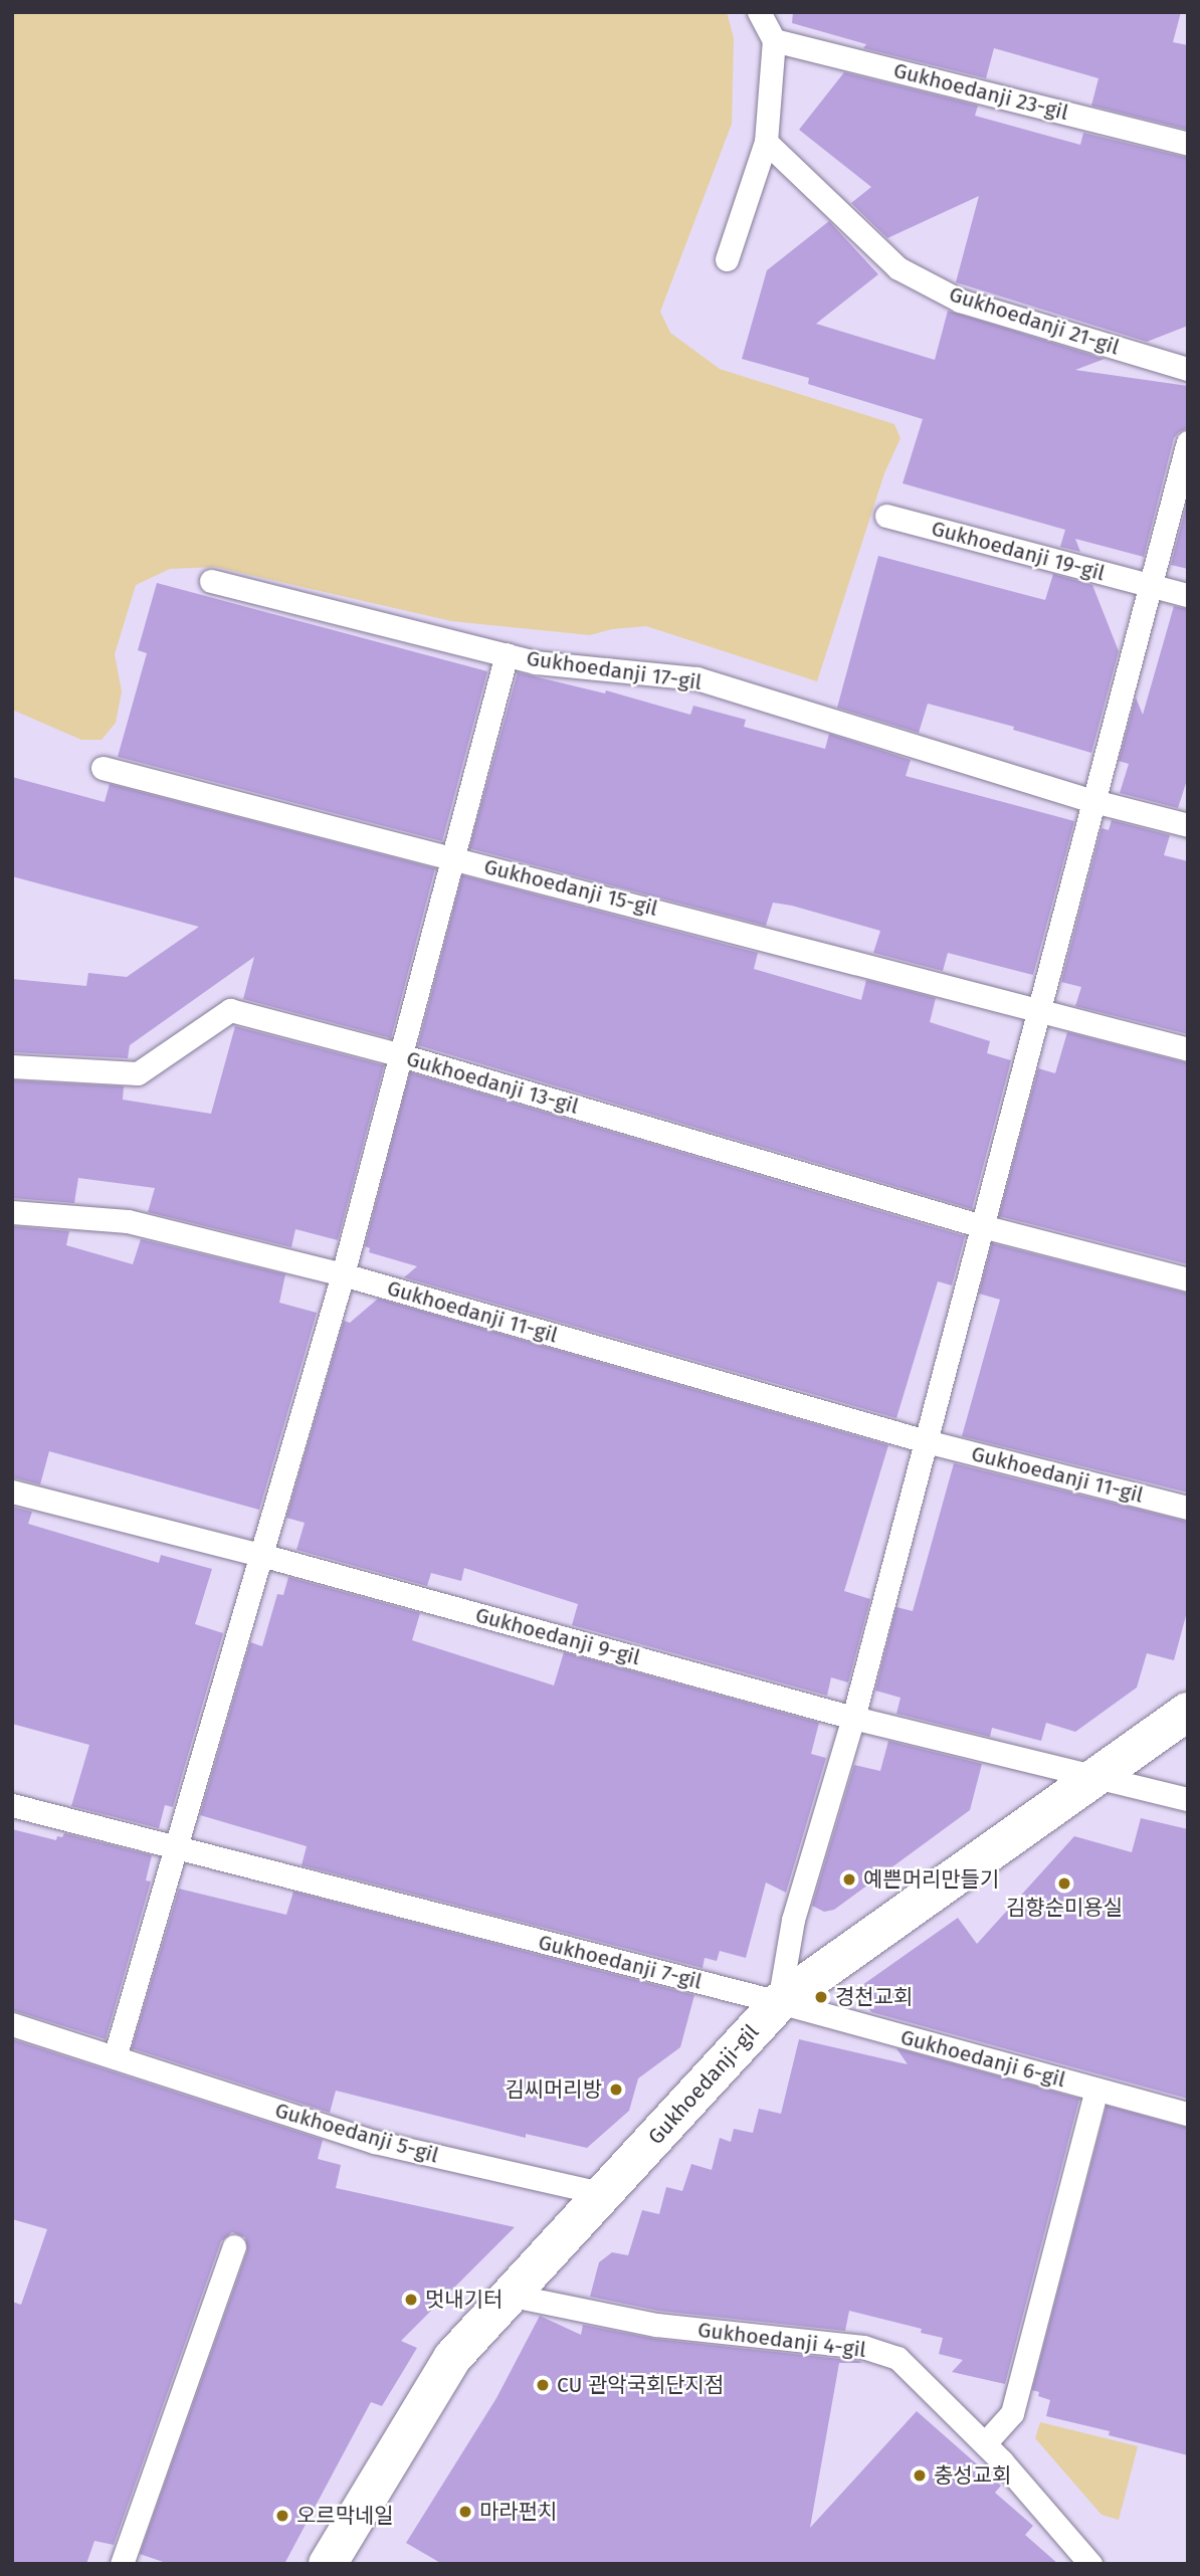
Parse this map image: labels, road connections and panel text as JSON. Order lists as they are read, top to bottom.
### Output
{
  "streets": {
    "street": ["Gukhoedanji-gil"],
    "lane": [
      "Gukhoedanji 23-gil",
      "Gukhoedanji 21-gil",
      "Gukhoedanji 19-gil",
      "Gukhoedanji 17-gil",
      "Gukhoedanji 15-gil",
      "Gukhoedanji 13-gil",
      "Gukhoedanji 11-gil",
      "Gukhoedanji 9-gil",
      "Gukhoedanji 7-gil",
      "Gukhoedanji 6-gil",
      "Gukhoedanji 5-gil",
      "Gukhoedanji 4-gil"
    ]
  },
  "crossings": [
    ["Gukhoedanji 9-gil", "Gukhoedanji-gil"],
    ["Gukhoedanji 7-gil", "Gukhoedanji 6-gil"],
    ["Gukhoedanji 7-gil", "Gukhoedanji-gil"],
    ["Gukhoedanji 6-gil", "Gukhoedanji-gil"],
    ["Gukhoedanji-gil", "Gukhoedanji 5-gil"],
    ["Gukhoedanji-gil", "Gukhoedanji 4-gil"]
  ],
  "places": [
    "예쁜머리만들기",
    "김향순미용실",
    "경천교회",
    "김씨머리방",
    "멋내기터",
    "CU 관악국회단지점",
    "충성교회",
    "마라펀치",
    "오르막네일"
  ]
}
